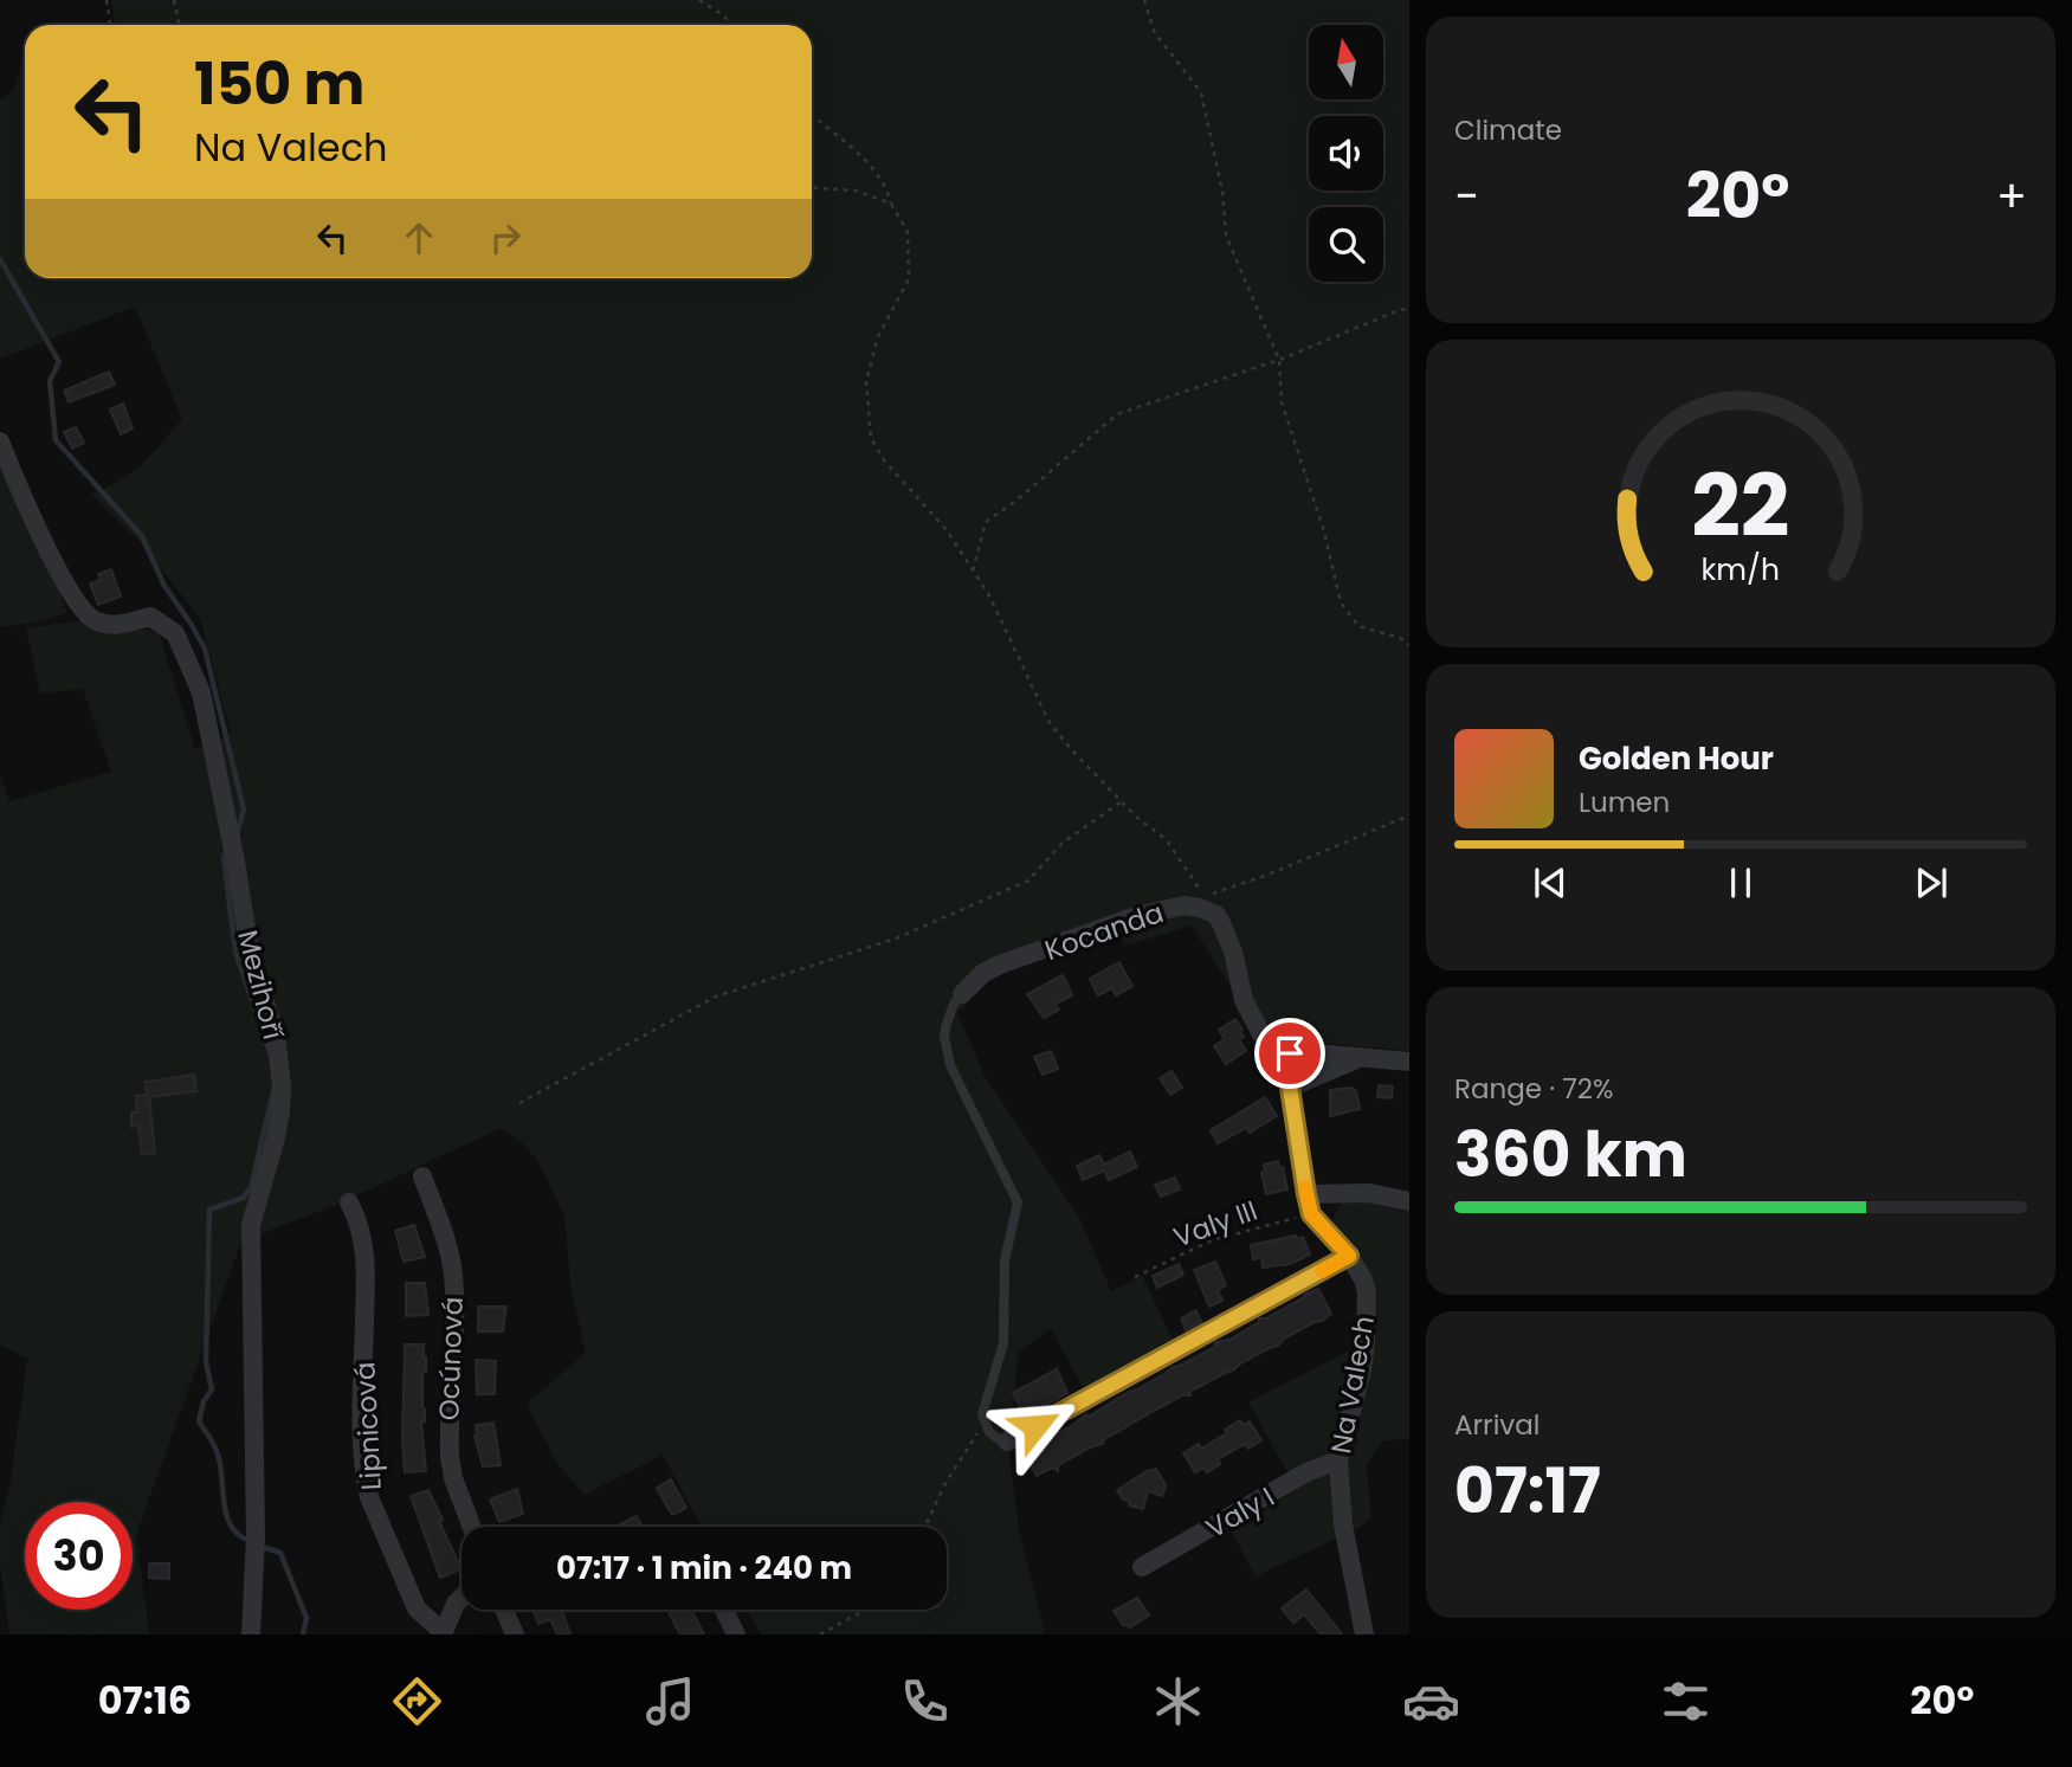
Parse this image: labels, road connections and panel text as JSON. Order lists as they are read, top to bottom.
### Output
{
  "streets": {
    "street": [
      "Kocanda",
      "Mezihoří",
      "Ocúnová",
      "Na Valech",
      "Lipnicová",
      "Valy I"
    ],
    "path": ["Valy III"]
  },
  "crossings": [
    ["Kocanda", "Na Valech"],
    ["Valy III", "Na Valech"],
    ["Na Valech", "Valy I"]
  ],
  "north": "top",
  "page": {
    "tile": [
      "Climate",
      ["Range · 72%", "360 km"],
      ["Arrival", "07:17"]
    ],
    "turn": ["150 m", "Na Valech"],
    "heat": ["−", "20°", "+"],
    "song": ["Golden Hour", "Lumen"],
    "limit": "30",
    "trip": "07:17 · 1 min · 240 m",
    "tabs": ["07:16", "20°"],
    "gauge": ["22", "km/h"]
  }
}
